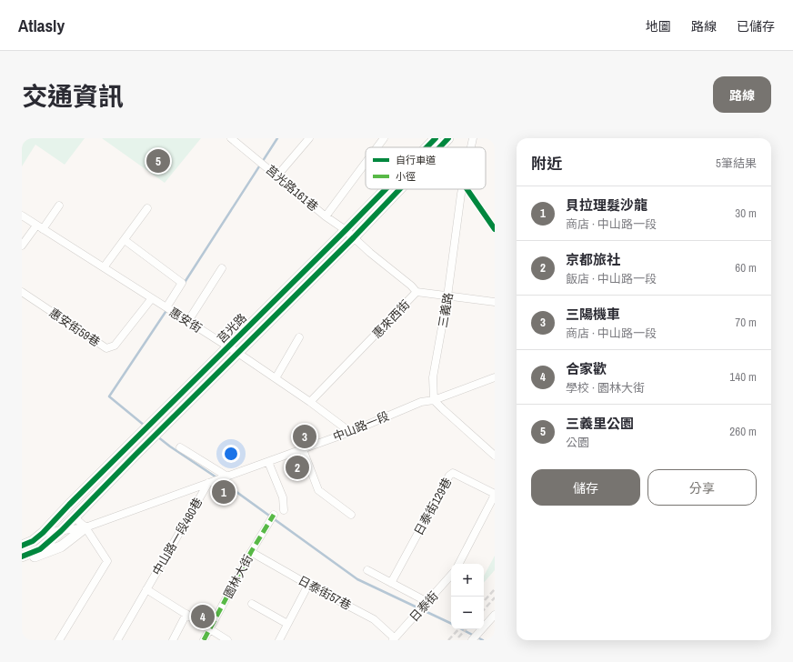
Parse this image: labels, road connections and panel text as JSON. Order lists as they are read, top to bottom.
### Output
{
  "streets": {
    "main road": ["莒光路", "中山路一段"],
    "street": [
      "莒光路161巷",
      "三義路",
      "惠來西街",
      "惠安街",
      "惠安街59巷",
      "日泰街129巷",
      "中山路一段480巷",
      "園林大街",
      "日泰街57巷",
      "日泰街"
    ]
  },
  "crossings": [
    ["莒光路161巷", "惠來西街"],
    ["莒光路161巷", "莒光路"],
    ["三義路", "惠來西街"],
    ["三義路", "中山路一段"],
    ["惠來西街", "惠安街"],
    ["惠安街", "惠安街59巷"],
    ["惠安街", "莒光路"],
    ["惠安街", "中山路一段"],
    ["莒光路", "中山路一段"],
    ["中山路一段", "中山路一段480巷"],
    ["園林大街", "日泰街57巷"],
    ["日泰街57巷", "日泰街"]
  ],
  "legend": ["自行車道", "小徑"],
  "page": {
    "header": "Atlasly",
    "nav": ["地圖", "路線", "已儲存"],
    "title": "交通資訊",
    "buttons": [
      "路線",
      ["儲存", "分享"]
    ],
    "heading": ["附近", "5筆結果"],
    "pins": [
      "5",
      "3",
      "2",
      "1",
      "4"
    ],
    "list": [
      {
        "mark": "1",
        "name": "貝拉理髮沙龍",
        "note": "商店 · 中山路一段",
        "value": "30 m"
      },
      {
        "mark": "2",
        "name": "京都旅社",
        "note": "飯店 · 中山路一段",
        "value": "60 m"
      },
      {
        "mark": "3",
        "name": "三陽機車",
        "note": "商店 · 中山路一段",
        "value": "70 m"
      },
      {
        "mark": "4",
        "name": "合家歡",
        "note": "學校 · 園林大街",
        "value": "140 m"
      },
      {
        "mark": "5",
        "name": "三義里公園",
        "note": "公園",
        "value": "260 m"
      }
    ],
    "map_buttons": ["+", "−"]
  }
}
